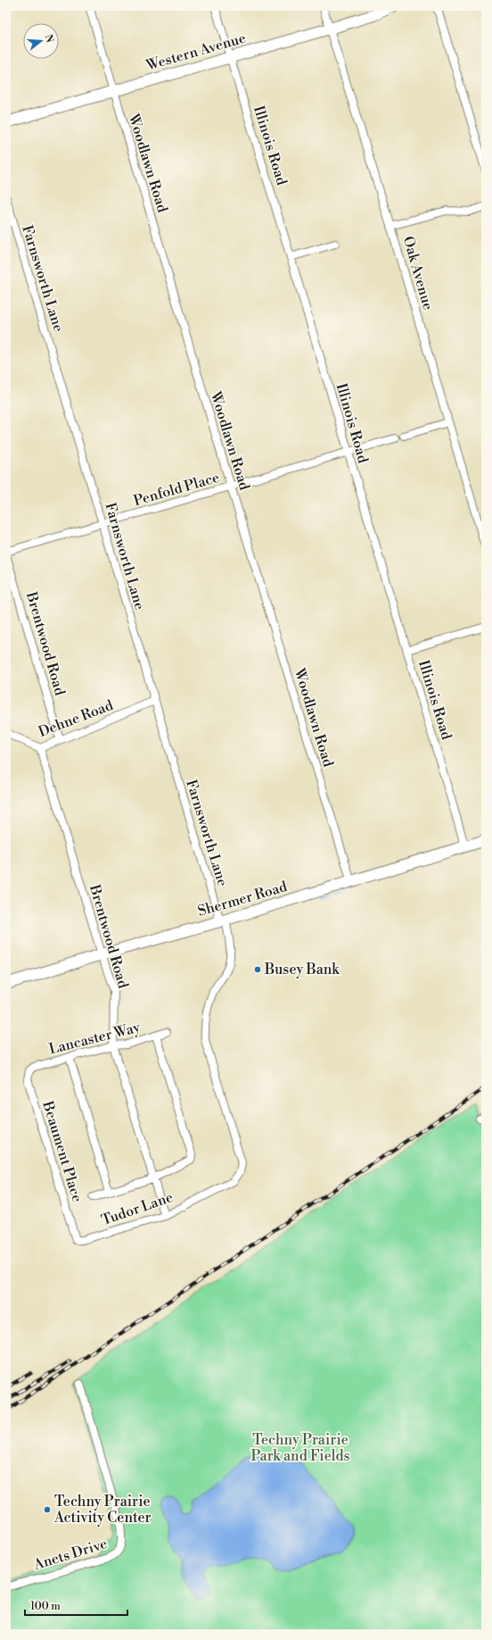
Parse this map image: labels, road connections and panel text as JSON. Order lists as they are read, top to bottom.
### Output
{
  "streets": {
    "main road": ["Western Avenue", "Shermer Road"],
    "street": [
      "Illinois Road",
      "Woodlawn Road",
      "Oak Avenue",
      "Farnsworth Lane",
      "Penfold Place",
      "Brentwood Road",
      "Dehne Road",
      "Lancaster Way",
      "Beaument Place",
      "Tudor Lane",
      "Anets Drive"
    ]
  },
  "crossings": [
    ["Western Avenue", "Illinois Road"],
    ["Western Avenue", "Woodlawn Road"],
    ["Western Avenue", "Oak Avenue"],
    ["Illinois Road", "Penfold Place"],
    ["Illinois Road", "Shermer Road"],
    ["Woodlawn Road", "Penfold Place"],
    ["Woodlawn Road", "Shermer Road"],
    ["Farnsworth Lane", "Penfold Place"],
    ["Farnsworth Lane", "Dehne Road"],
    ["Farnsworth Lane", "Shermer Road"],
    ["Farnsworth Lane", "Tudor Lane"],
    ["Brentwood Road", "Dehne Road"],
    ["Brentwood Road", "Shermer Road"],
    ["Brentwood Road", "Lancaster Way"],
    ["Brentwood Road", "Tudor Lane"],
    ["Lancaster Way", "Beaument Place"],
    ["Beaument Place", "Tudor Lane"]
  ],
  "parks": ["Techny Prairie Park and Fields"],
  "places": ["Busey Bank", "Techny Prairie Activity Center"],
  "scale_bar": "100 m",
  "north": "right"
}
